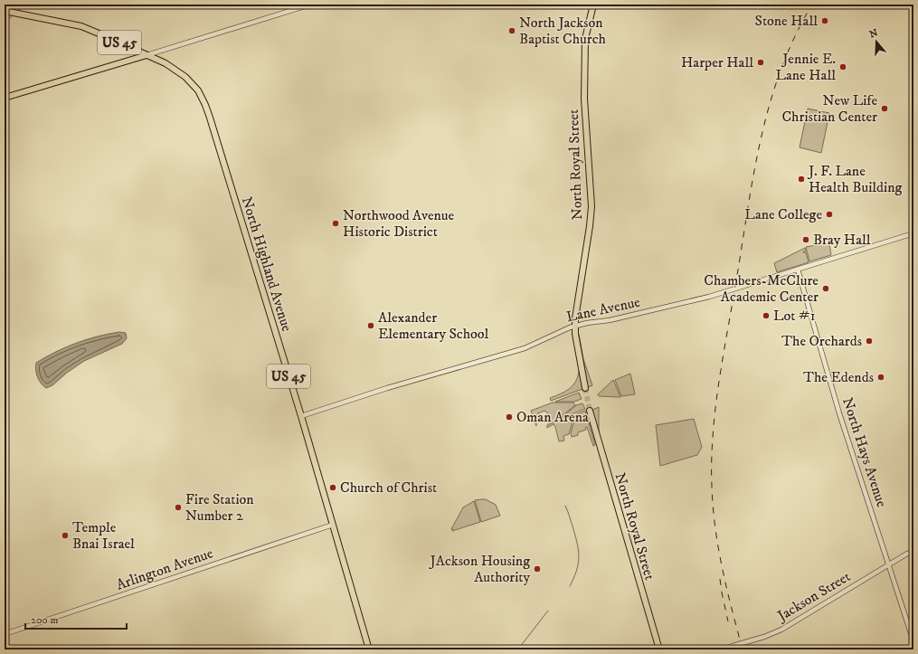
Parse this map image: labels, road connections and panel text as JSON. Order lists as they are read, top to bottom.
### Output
{
  "streets": {
    "main road": ["US 45", "North Royal Street", "North Highland Avenue"],
    "street": [
      "Lane Avenue",
      "North Hays Avenue",
      "Arlington Avenue",
      "Jackson Street"
    ]
  },
  "crossings": [
    ["North Royal Street", "Lane Avenue"],
    ["North Highland Avenue", "Lane Avenue"],
    ["North Highland Avenue", "Arlington Avenue"],
    ["Lane Avenue", "North Hays Avenue"],
    ["North Hays Avenue", "Jackson Street"]
  ],
  "places": [
    "Stone Hall",
    "North Jackson Baptist Church",
    "Harper Hall",
    "Jennie E. Lane Hall",
    "New Life Christian Center",
    "J. F. Lane Health Building",
    "Lane College",
    "Northwood Avenue Historic District",
    "Bray Hall",
    "Chambers-McClure Academic Center",
    "Lot #1",
    "Alexander Elementary School",
    "The Orchards",
    "The Edends",
    "Oman Arena",
    "Church of Christ",
    "Fire Station Number 2",
    "Temple Bnai Israel",
    "JAckson Housing Authority"
  ],
  "scale_bar": "200 m",
  "north": "top"
}
